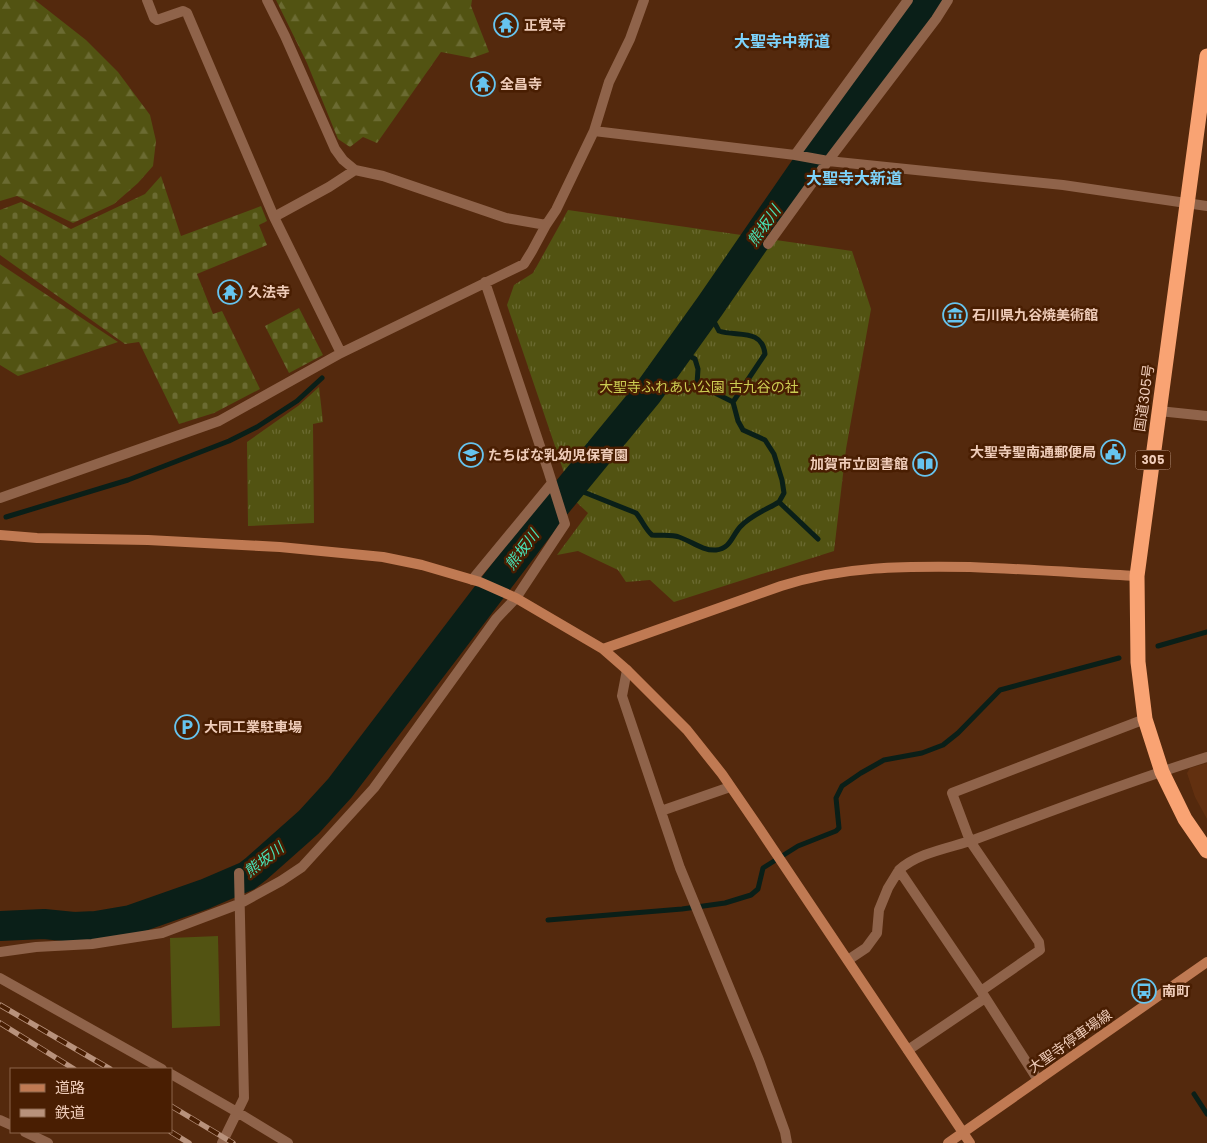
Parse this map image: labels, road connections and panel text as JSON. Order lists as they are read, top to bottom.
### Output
{
  "streets": {
    "highway": ["国道305号", "305"],
    "street": ["大聖寺停車場線"]
  },
  "districts": ["大聖寺中新道", "大聖寺大新道"],
  "water": ["熊坂川"],
  "parks": ["大聖寺ふれあい公園 古九谷の社"],
  "places": {
    "temple": ["正覚寺", "全昌寺", "久法寺"],
    "museum": ["石川県九谷焼美術館"],
    "public building": ["大聖寺聖南通郵便局"],
    "school or university": ["たちばな乳幼児保育園"],
    "library": ["加賀市立図書館"],
    "parking": ["大同工業駐車場"],
    "bus stop": ["南町"]
  },
  "legend": ["道路", "鉄道"]
}
